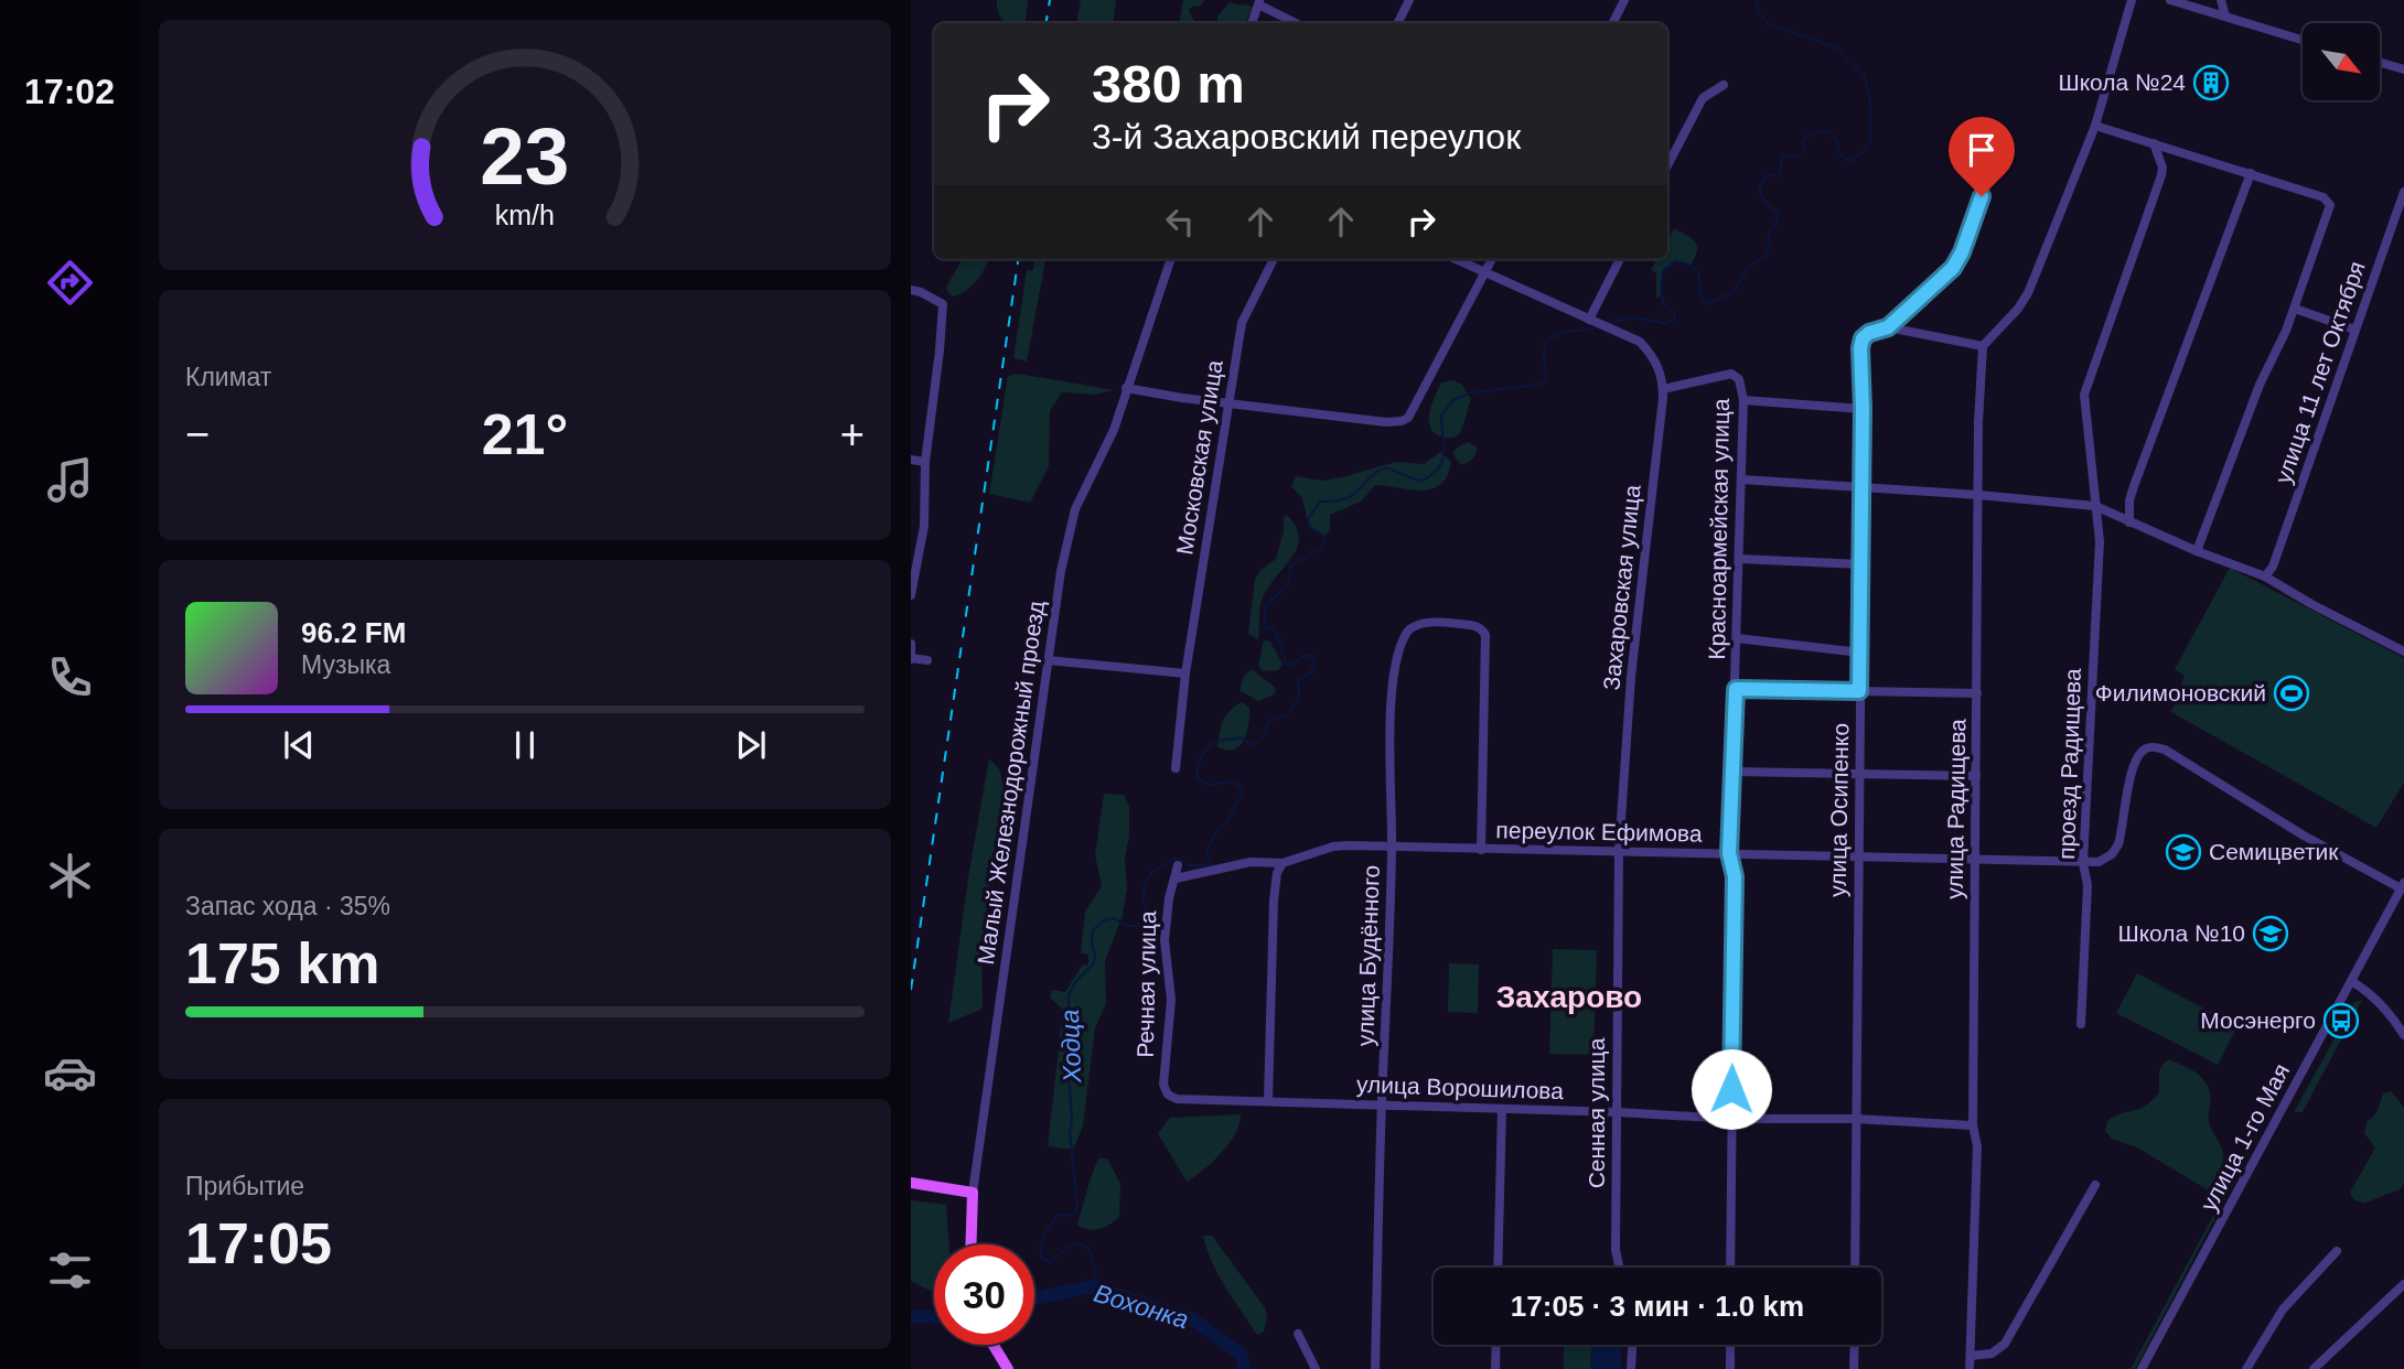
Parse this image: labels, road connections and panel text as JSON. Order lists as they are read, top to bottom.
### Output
{
  "streets": {
    "street": [
      "улица 11 лет Октября",
      "Московская улица",
      "Красноармейская улица",
      "Захаровская улица",
      "проезд Радищева",
      "Малый Железнодорожный проезд",
      "улица Радищева",
      "улица Осипенко",
      "переулок Ефимова",
      "улица Будённого",
      "Речная улица",
      "улица Ворошилова",
      "Сенная улица",
      "улица 1-го Мая"
    ]
  },
  "crossings": [
    ["Красноармейская улица", "Захаровская улица"],
    ["Красноармейская улица", "переулок Ефимова"],
    ["Красноармейская улица", "улица Ворошилова"],
    ["Захаровская улица", "переулок Ефимова"],
    ["Захаровская улица", "Сенная улица"],
    ["проезд Радищева", "переулок Ефимова"],
    ["улица Радищева", "переулок Ефимова"],
    ["улица Радищева", "улица Ворошилова"],
    ["улица Осипенко", "переулок Ефимова"],
    ["улица Осипенко", "улица Ворошилова"],
    ["переулок Ефимова", "улица Будённого"],
    ["переулок Ефимова", "Речная улица"],
    ["переулок Ефимова", "Сенная улица"],
    ["улица Будённого", "улица Ворошилова"],
    ["Речная улица", "улица Ворошилова"],
    ["улица Ворошилова", "Сенная улица"]
  ],
  "districts": ["Захарово"],
  "water": ["Ходца", "Вохонка"],
  "places": {
    "building": ["Школа №24"],
    "sports": ["Филимоновский"],
    "school or university": ["Семицветик", "Школа №10"],
    "bus stop": ["Мосэнерго"]
  },
  "north": "bottom right",
  "page": {
    "tabs": "17:02",
    "turn": ["380 m", "3-й Захаровский переулок"],
    "tile": [
      "Климат",
      ["Запас хода · 35%", "175 km"],
      ["Прибытие", "17:05"]
    ],
    "heat": ["−", "21°", "+"],
    "song": ["96.2 FM", "Музыка"],
    "limit": "30",
    "trip": "17:05 · 3 мин · 1.0 km",
    "gauge": ["23", "km/h"]
  }
}
